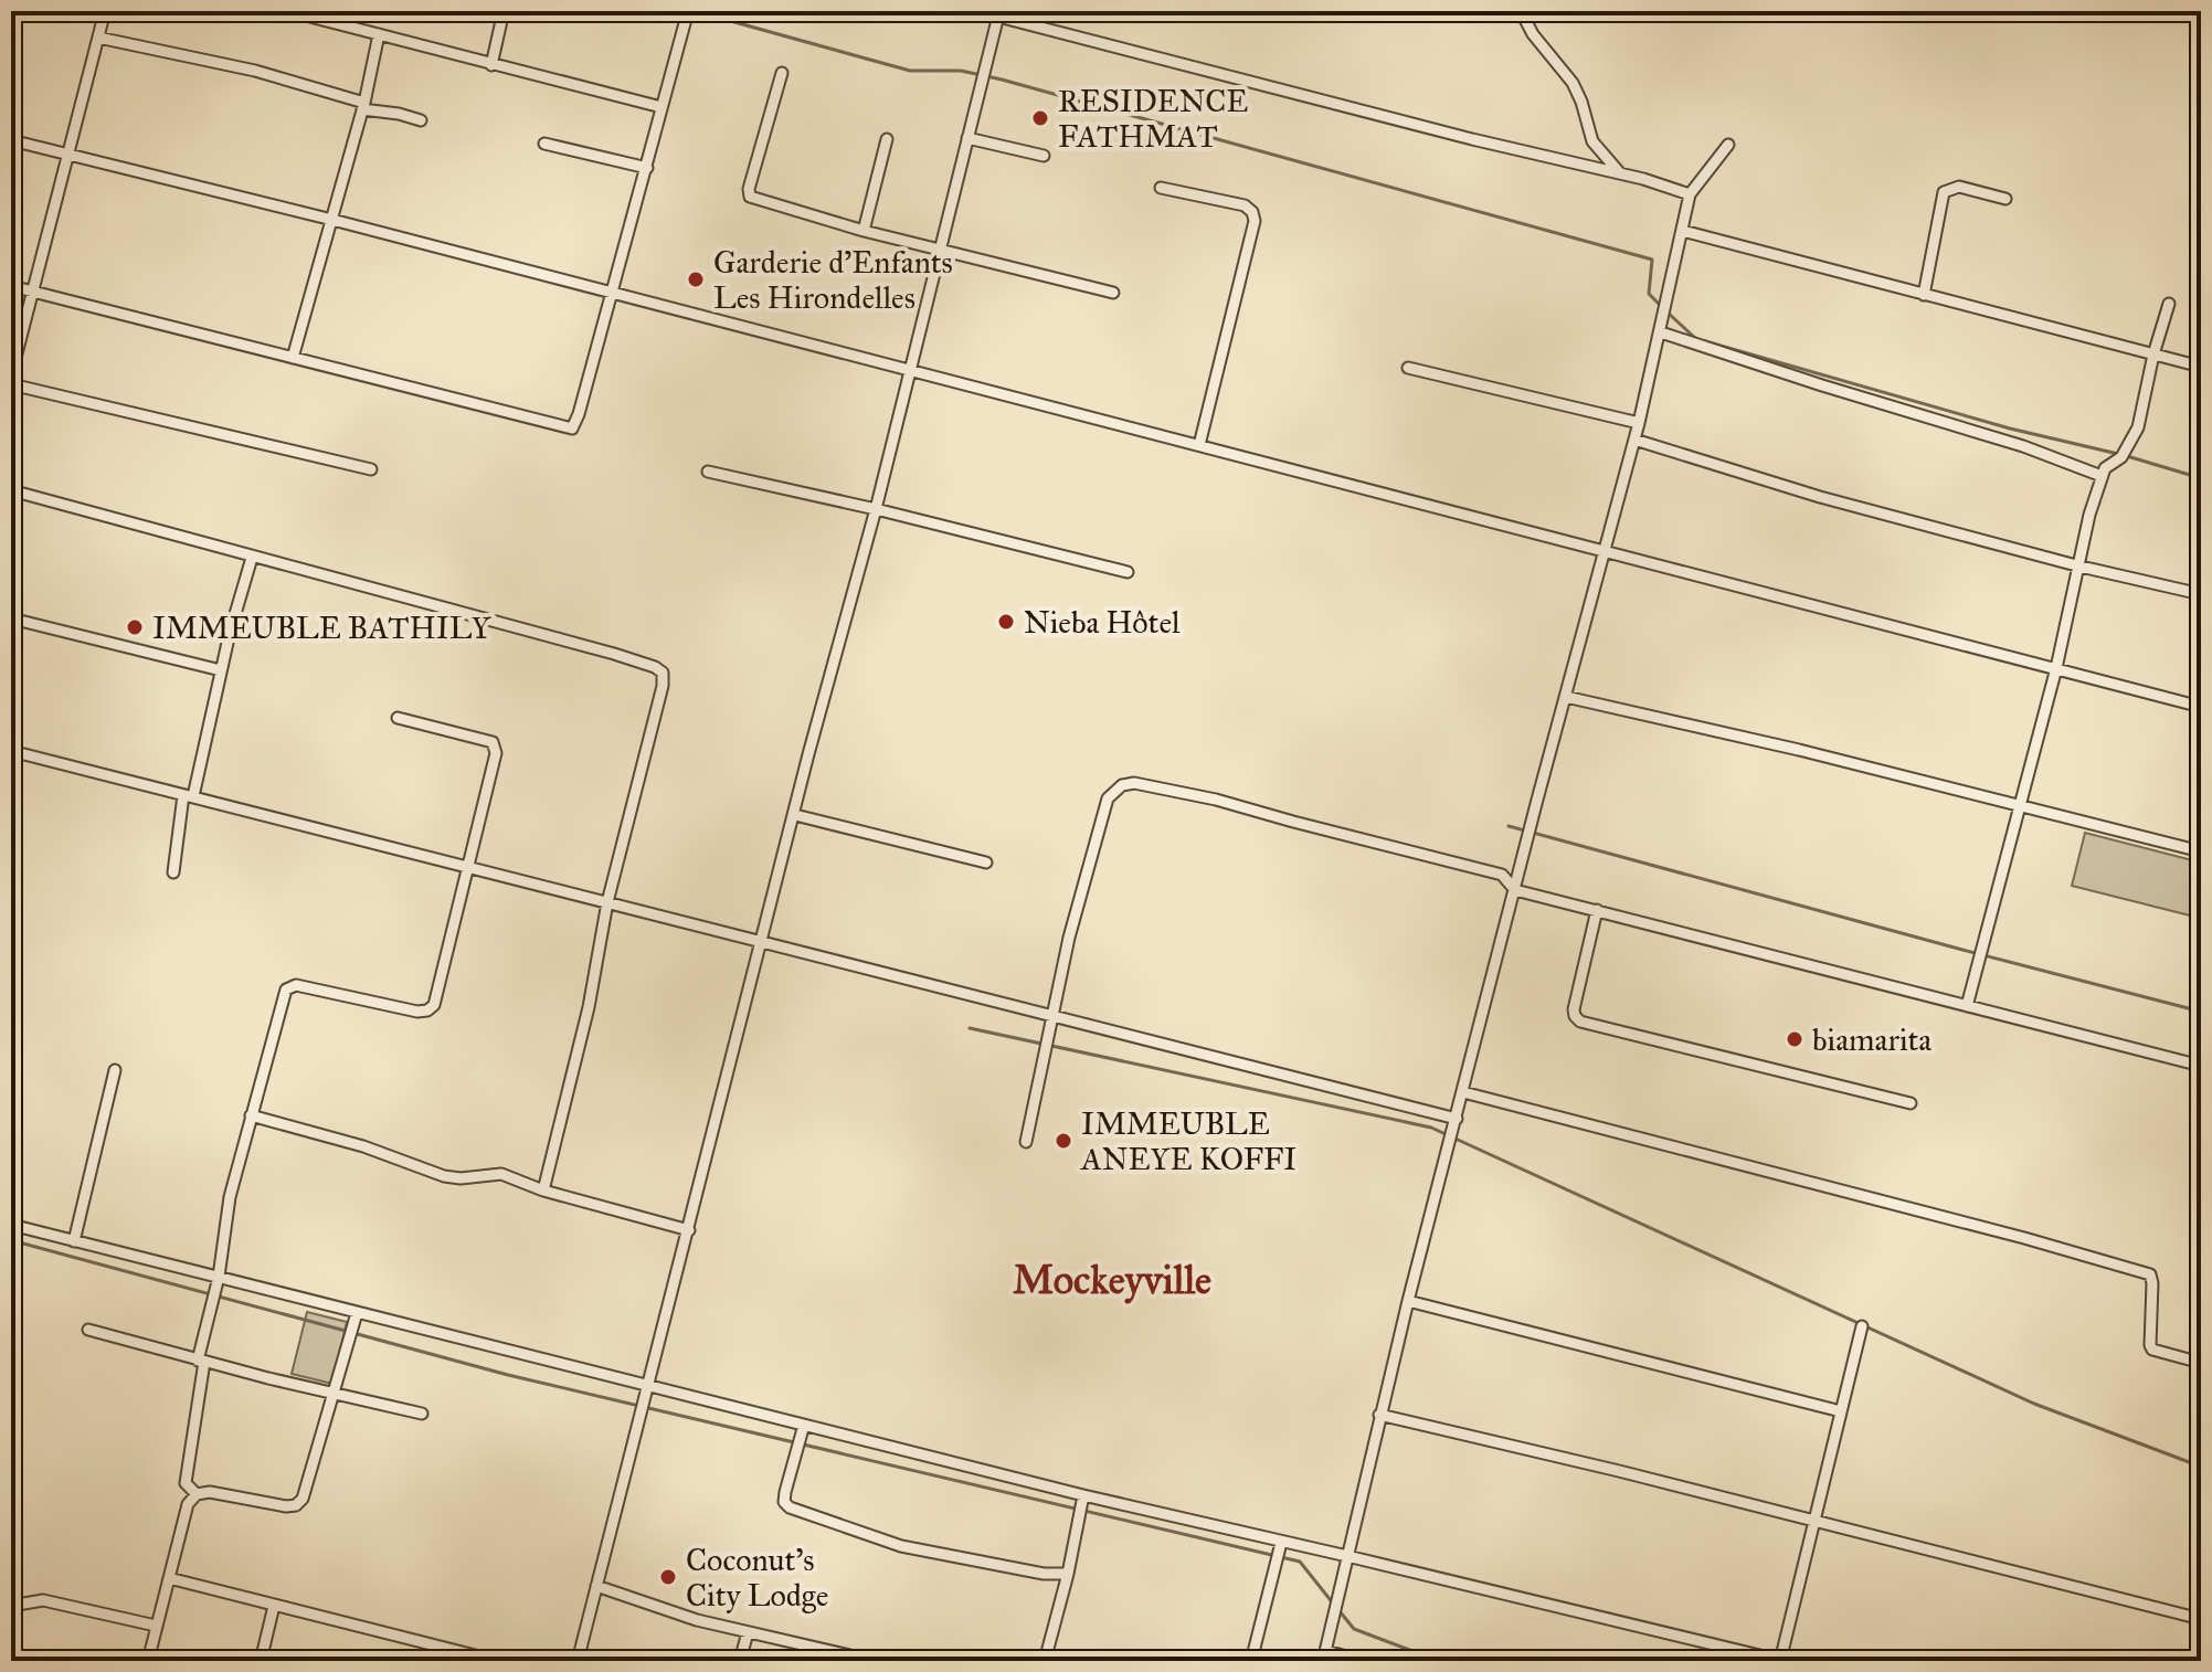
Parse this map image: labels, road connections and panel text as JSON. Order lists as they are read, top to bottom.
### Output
{
  "districts": ["Mockeyville"],
  "places": [
    "RESIDENCE FATHMAT",
    "Garderie d'Enfants Les Hirondelles",
    "Nieba Hôtel",
    "IMMEUBLE BATHILY",
    "biamarita",
    "IMMEUBLE ANEYE KOFFI",
    "Coconut’s City Lodge"
  ]
}
